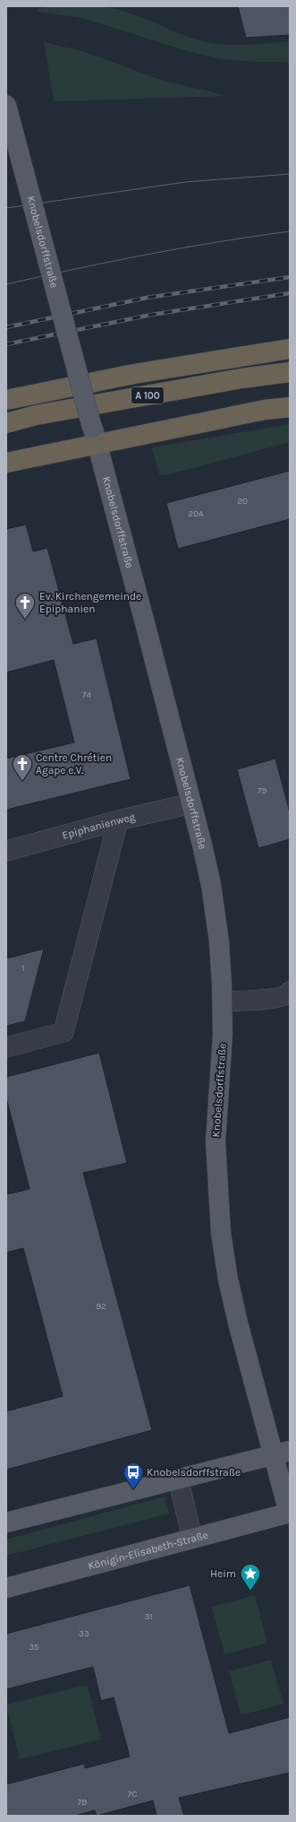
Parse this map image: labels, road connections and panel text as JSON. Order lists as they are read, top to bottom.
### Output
{
  "streets": {
    "highway": ["A 100"],
    "main road": ["Knobelsdorffstraße", "Königin-Elisabeth-Straße"],
    "street": ["Epiphanienweg"]
  },
  "crossings": [
    ["Knobelsdorffstraße", "Epiphanienweg"],
    ["Knobelsdorffstraße", "Königin-Elisabeth-Straße"]
  ],
  "places": {
    "church": ["Ev. Kirchengemeinde Epiphanien", "Centre Chrétien Agape e.V."],
    "bus stop": ["Knobelsdorffstraße"],
    "place": ["Heim"]
  },
  "house_numbers": [
    "20",
    "20A",
    "74",
    "79",
    "1",
    "92",
    "31",
    "33",
    "35",
    "7C",
    "7B"
  ]
}
